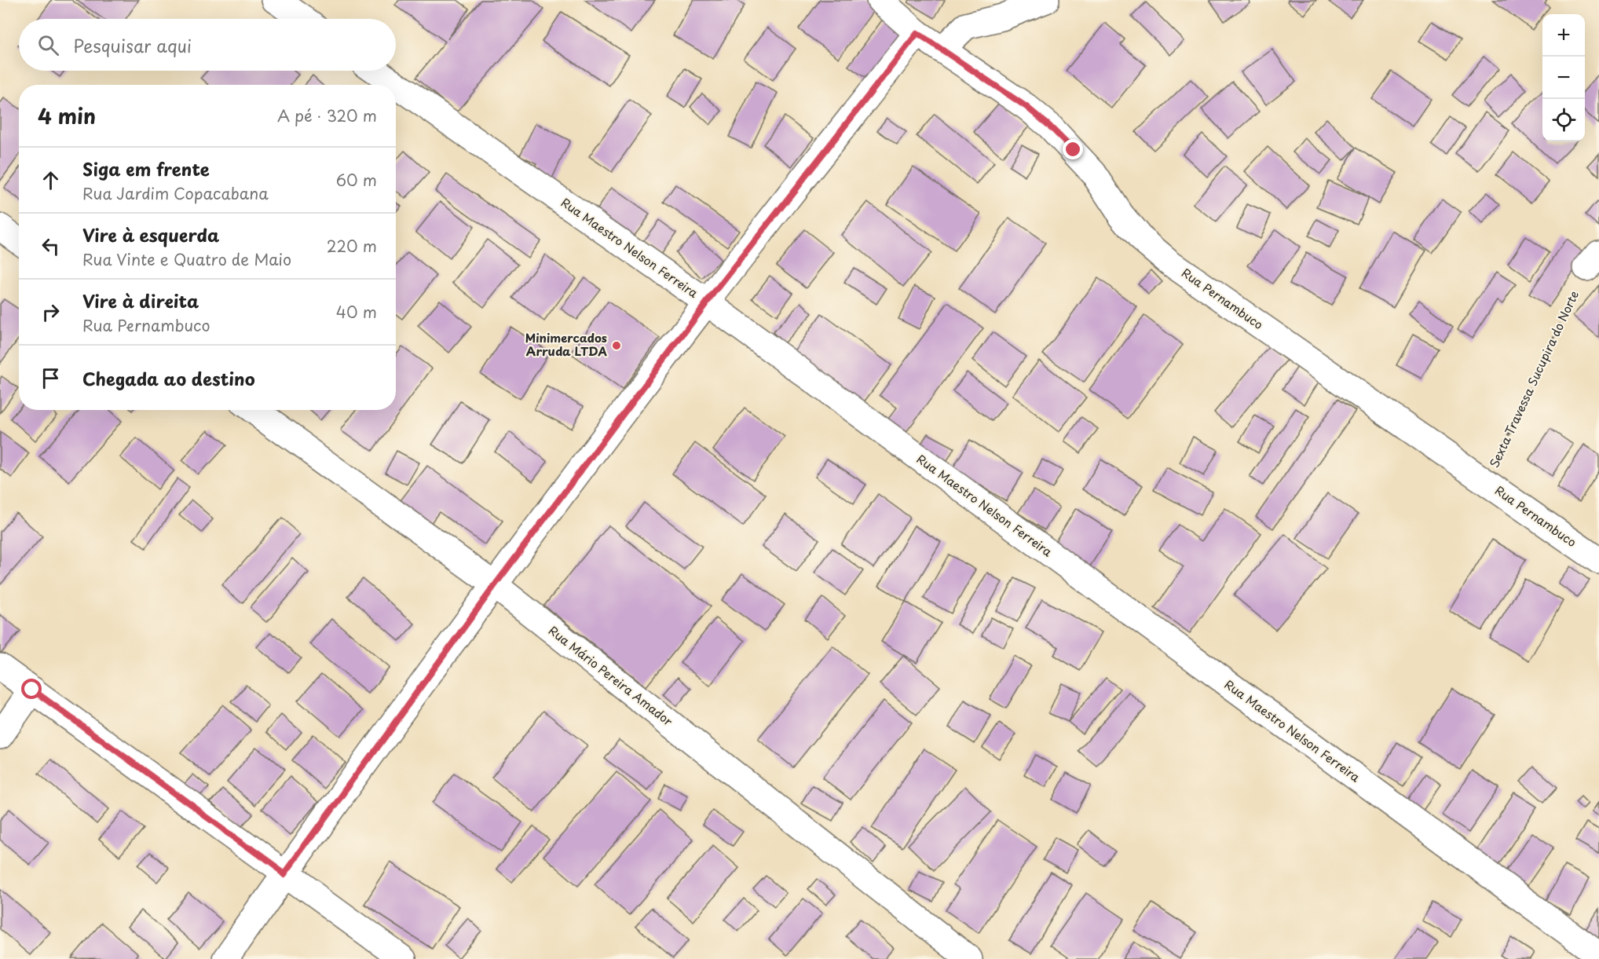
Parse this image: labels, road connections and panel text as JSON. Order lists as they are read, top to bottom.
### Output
{
  "streets": {
    "street": ["Rua Maestro Nelson Ferreira", "Rua Pernambuco", "Rua Mário Pereira Amador"],
    "path": ["Sexta Travessa Sucupira do Norte"]
  },
  "crossings": [
    ["Rua Pernambuco", "Sexta Travessa Sucupira do Norte"]
  ],
  "places": ["Minimercados Arruda LTDA"],
  "page": {
    "map_buttons": ["+", "−"],
    "search": "Pesquisar aqui",
    "heading": ["4 min", "A pé · 320 m"],
    "list": [
      ["Siga em frente", "Rua Jardim Copacabana", "60 m"],
      ["Vire à esquerda", "Rua Vinte e Quatro de Maio", "220 m"],
      ["Vire à direita", "Rua Pernambuco", "40 m"],
      "Chegada ao destino"
    ]
  }
}
